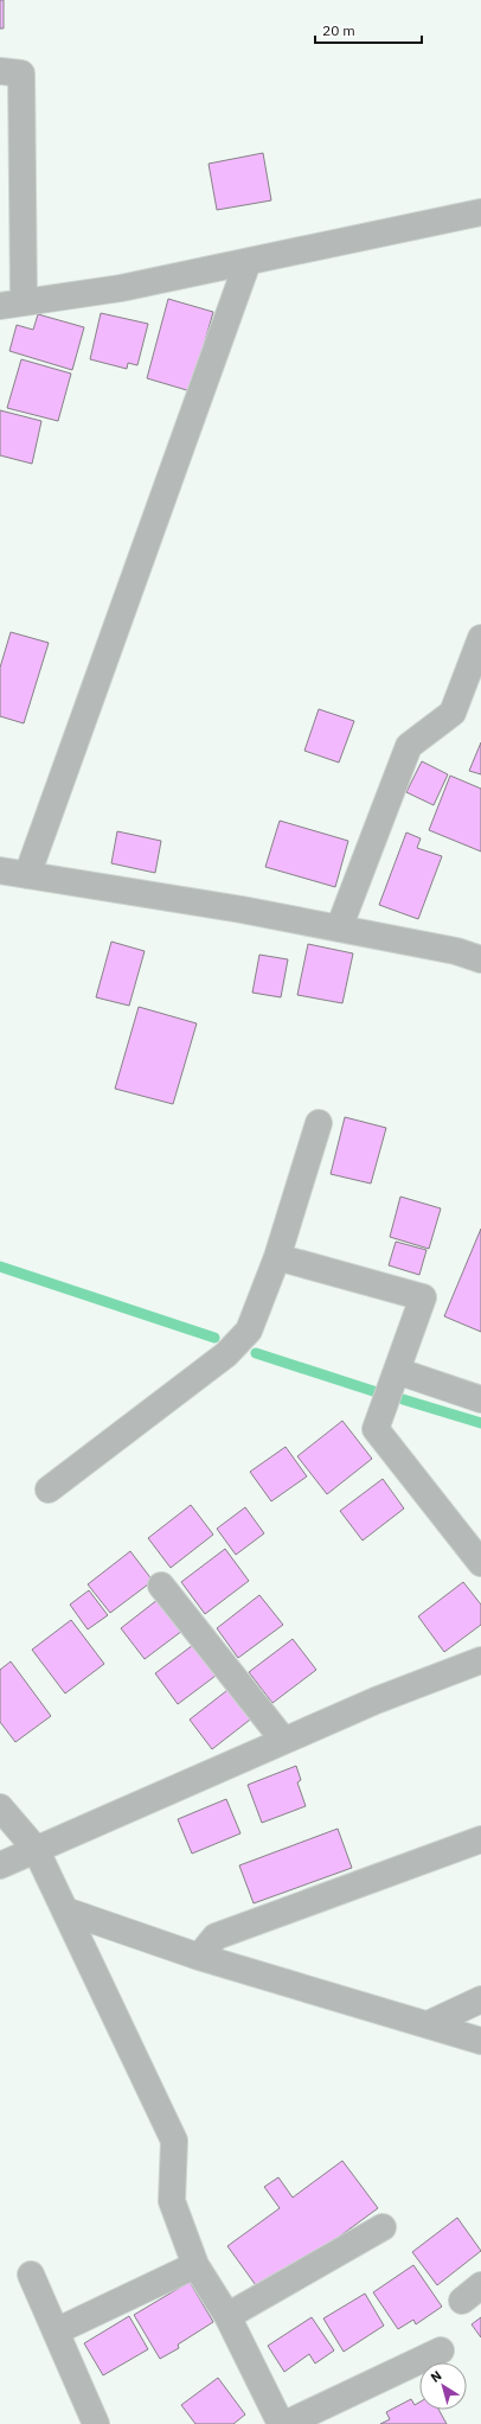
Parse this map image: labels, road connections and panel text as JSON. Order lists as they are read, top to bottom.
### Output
{
  "scale_bar": "20 m",
  "north": "top left"
}
